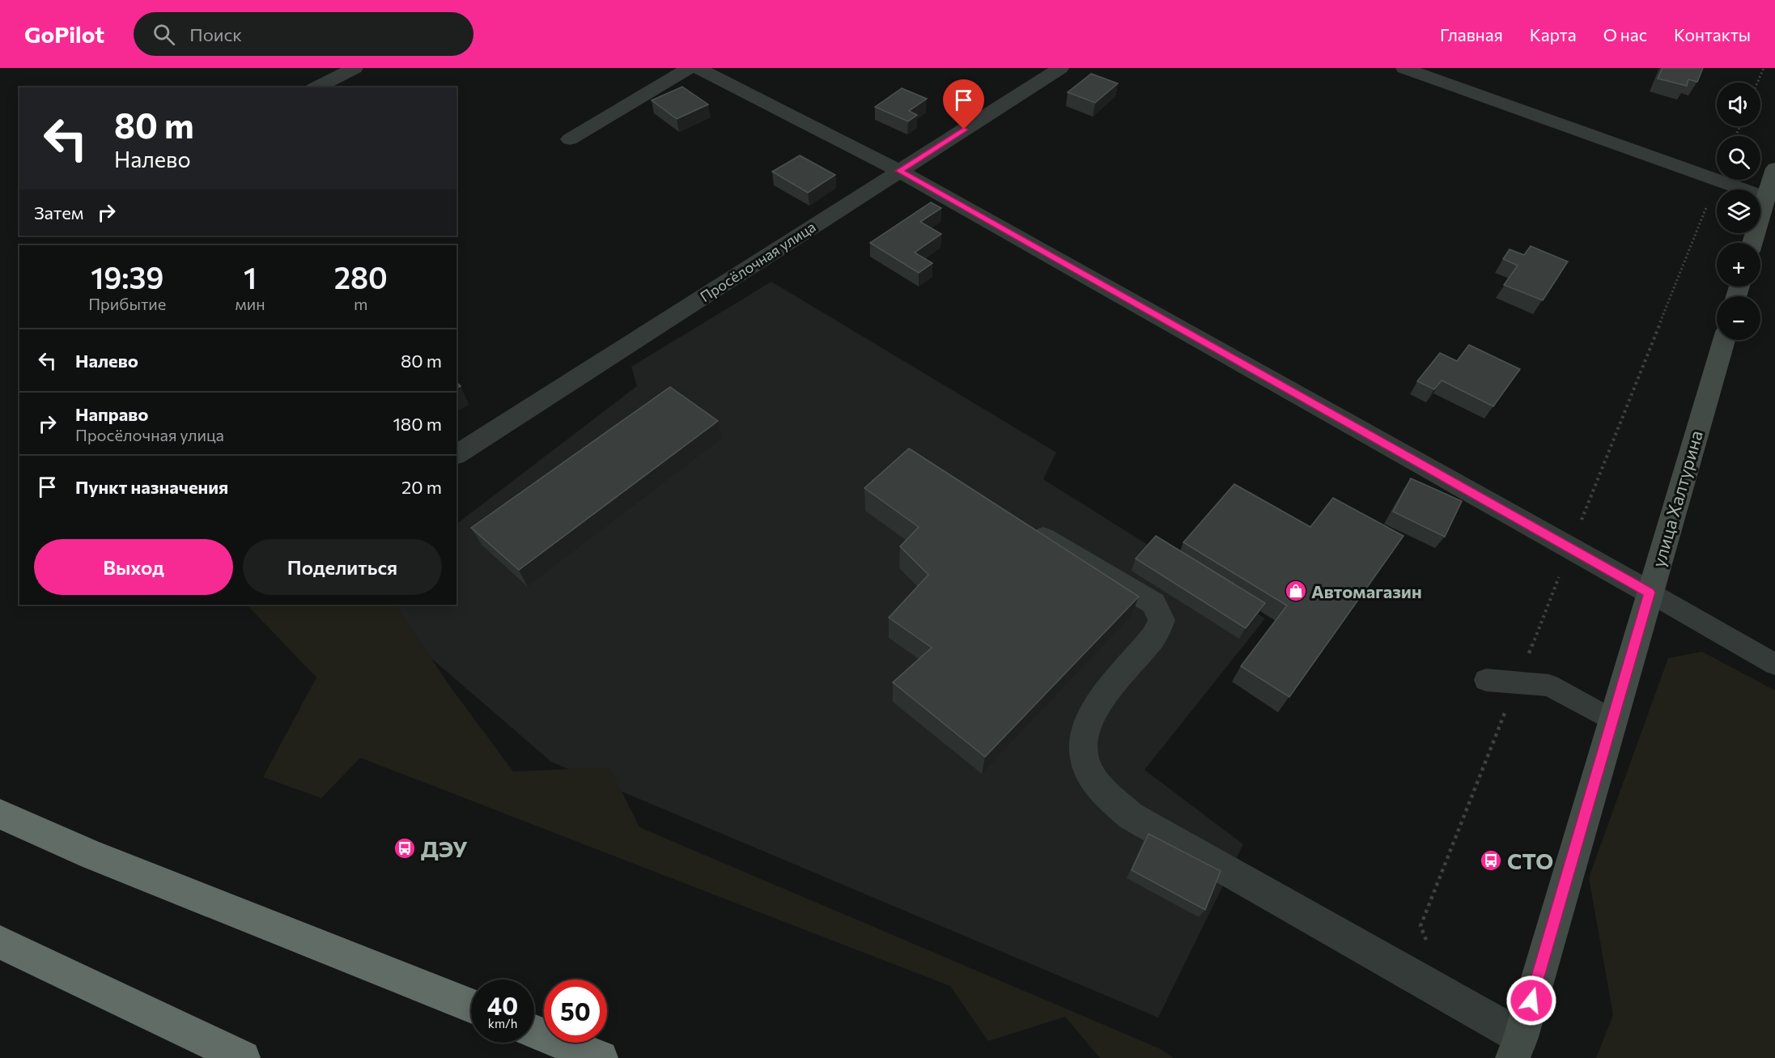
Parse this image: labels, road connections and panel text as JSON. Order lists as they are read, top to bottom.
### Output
{
  "streets": {
    "main road": ["улица Халтурина"],
    "street": ["Просёлочная улица"]
  },
  "places": {
    "shop": ["Автомагазин"],
    "bus stop": ["ДЭУ", "СТО"]
  },
  "page": {
    "header": "GoPilot",
    "search": "Поиск",
    "nav": [
      "Главная",
      "Карта",
      "О нас",
      "Контакты"
    ],
    "map_buttons": ["+", "−"],
    "turn": ["80 m", "Налево"],
    "then": "Затем",
    "eta": [
      "19:39",
      "Прибытие",
      "1",
      "мин",
      "280",
      "m"
    ],
    "list": [
      {
        "name": "Налево",
        "value": "80 m"
      },
      {
        "name": "Направо",
        "note": "Просёлочная улица",
        "value": "180 m"
      },
      {
        "name": "Пункт назначения",
        "value": "20 m"
      }
    ],
    "buttons": ["Выход", "Поделиться"],
    "speed": "40 km/h",
    "limit": "50"
  }
}
